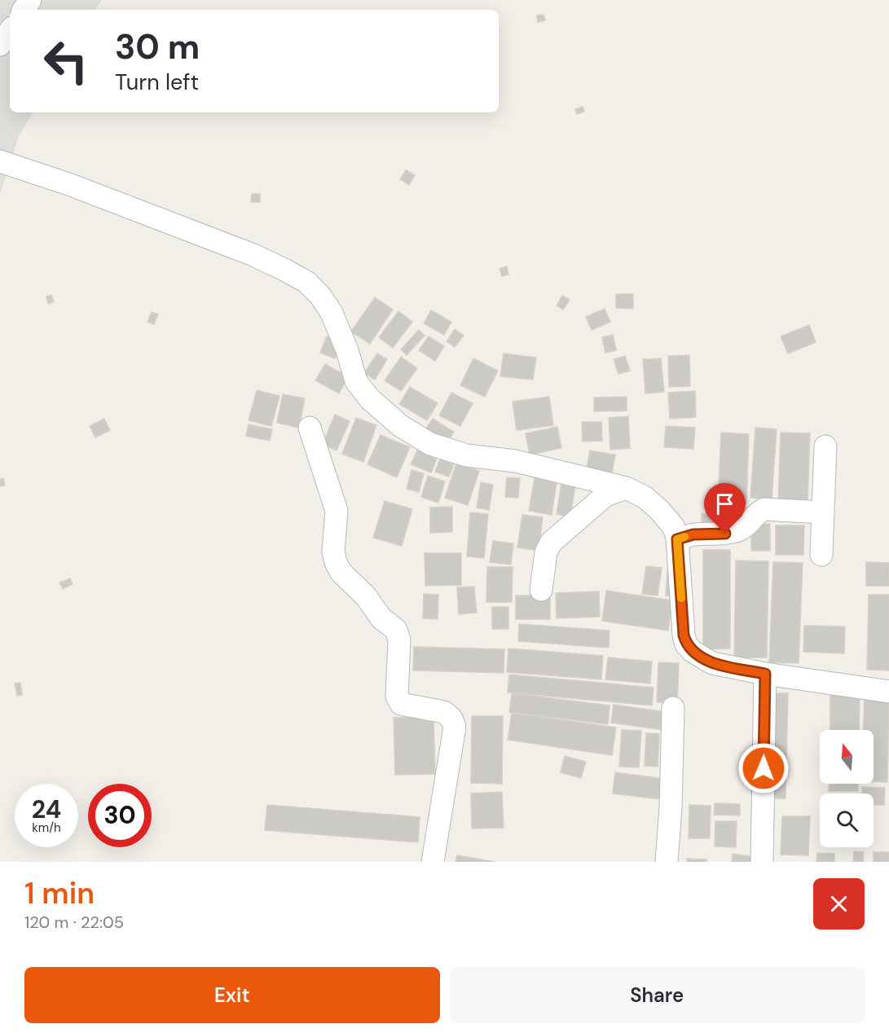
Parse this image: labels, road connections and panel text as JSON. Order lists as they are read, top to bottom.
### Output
{
  "north": "top",
  "page": {
    "turn": ["30 m", "Turn left"],
    "speed": "24 km/h",
    "limit": "30",
    "heading": ["1 min", "120 m · 22:05"],
    "buttons": ["Exit", "Share"]
  }
}
